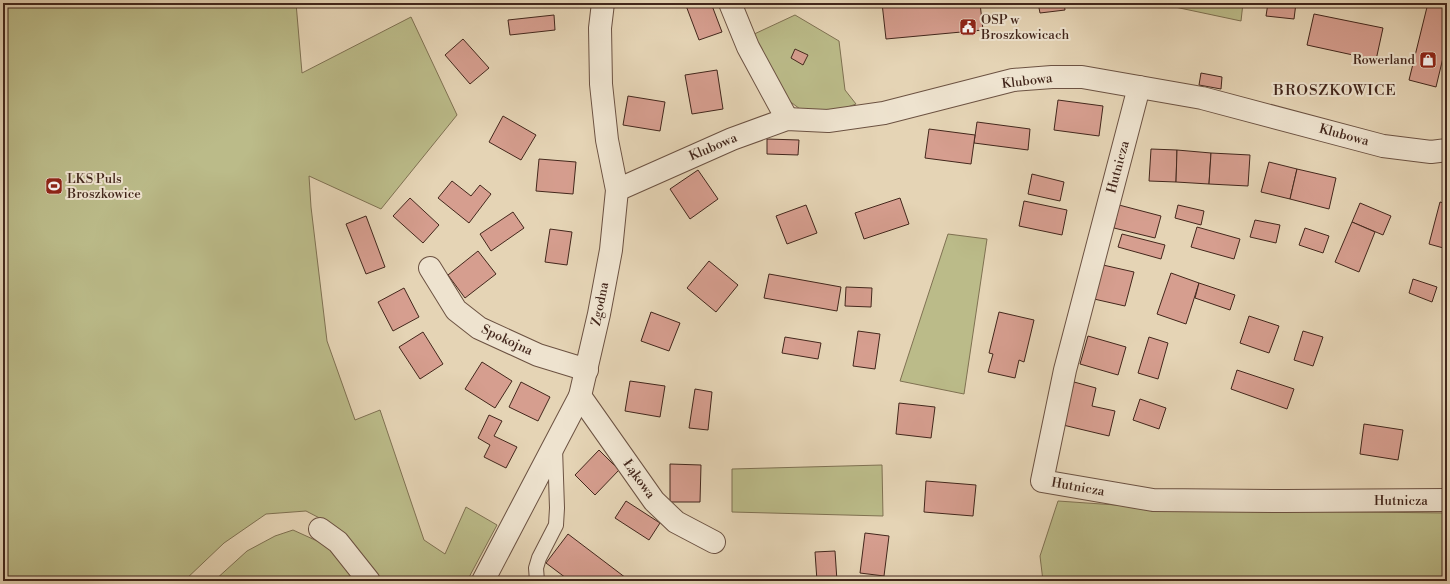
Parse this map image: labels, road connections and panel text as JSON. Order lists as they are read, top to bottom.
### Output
{
  "streets": {
    "street": [
      "Klubowa",
      "Hutnicza",
      "Zgodna",
      "Spokojna",
      "Łąkowa"
    ]
  },
  "crossings": [
    ["Klubowa", "Hutnicza"],
    ["Klubowa", "Zgodna"],
    ["Zgodna", "Spokojna"],
    ["Zgodna", "Łąkowa"]
  ],
  "districts": ["BROSZKOWICE"],
  "places": {
    "public building": ["OSP w Broszkowicach"],
    "shop": ["Rowerland"],
    "sports": ["LKS Puls Broszkowice"]
  }
}
